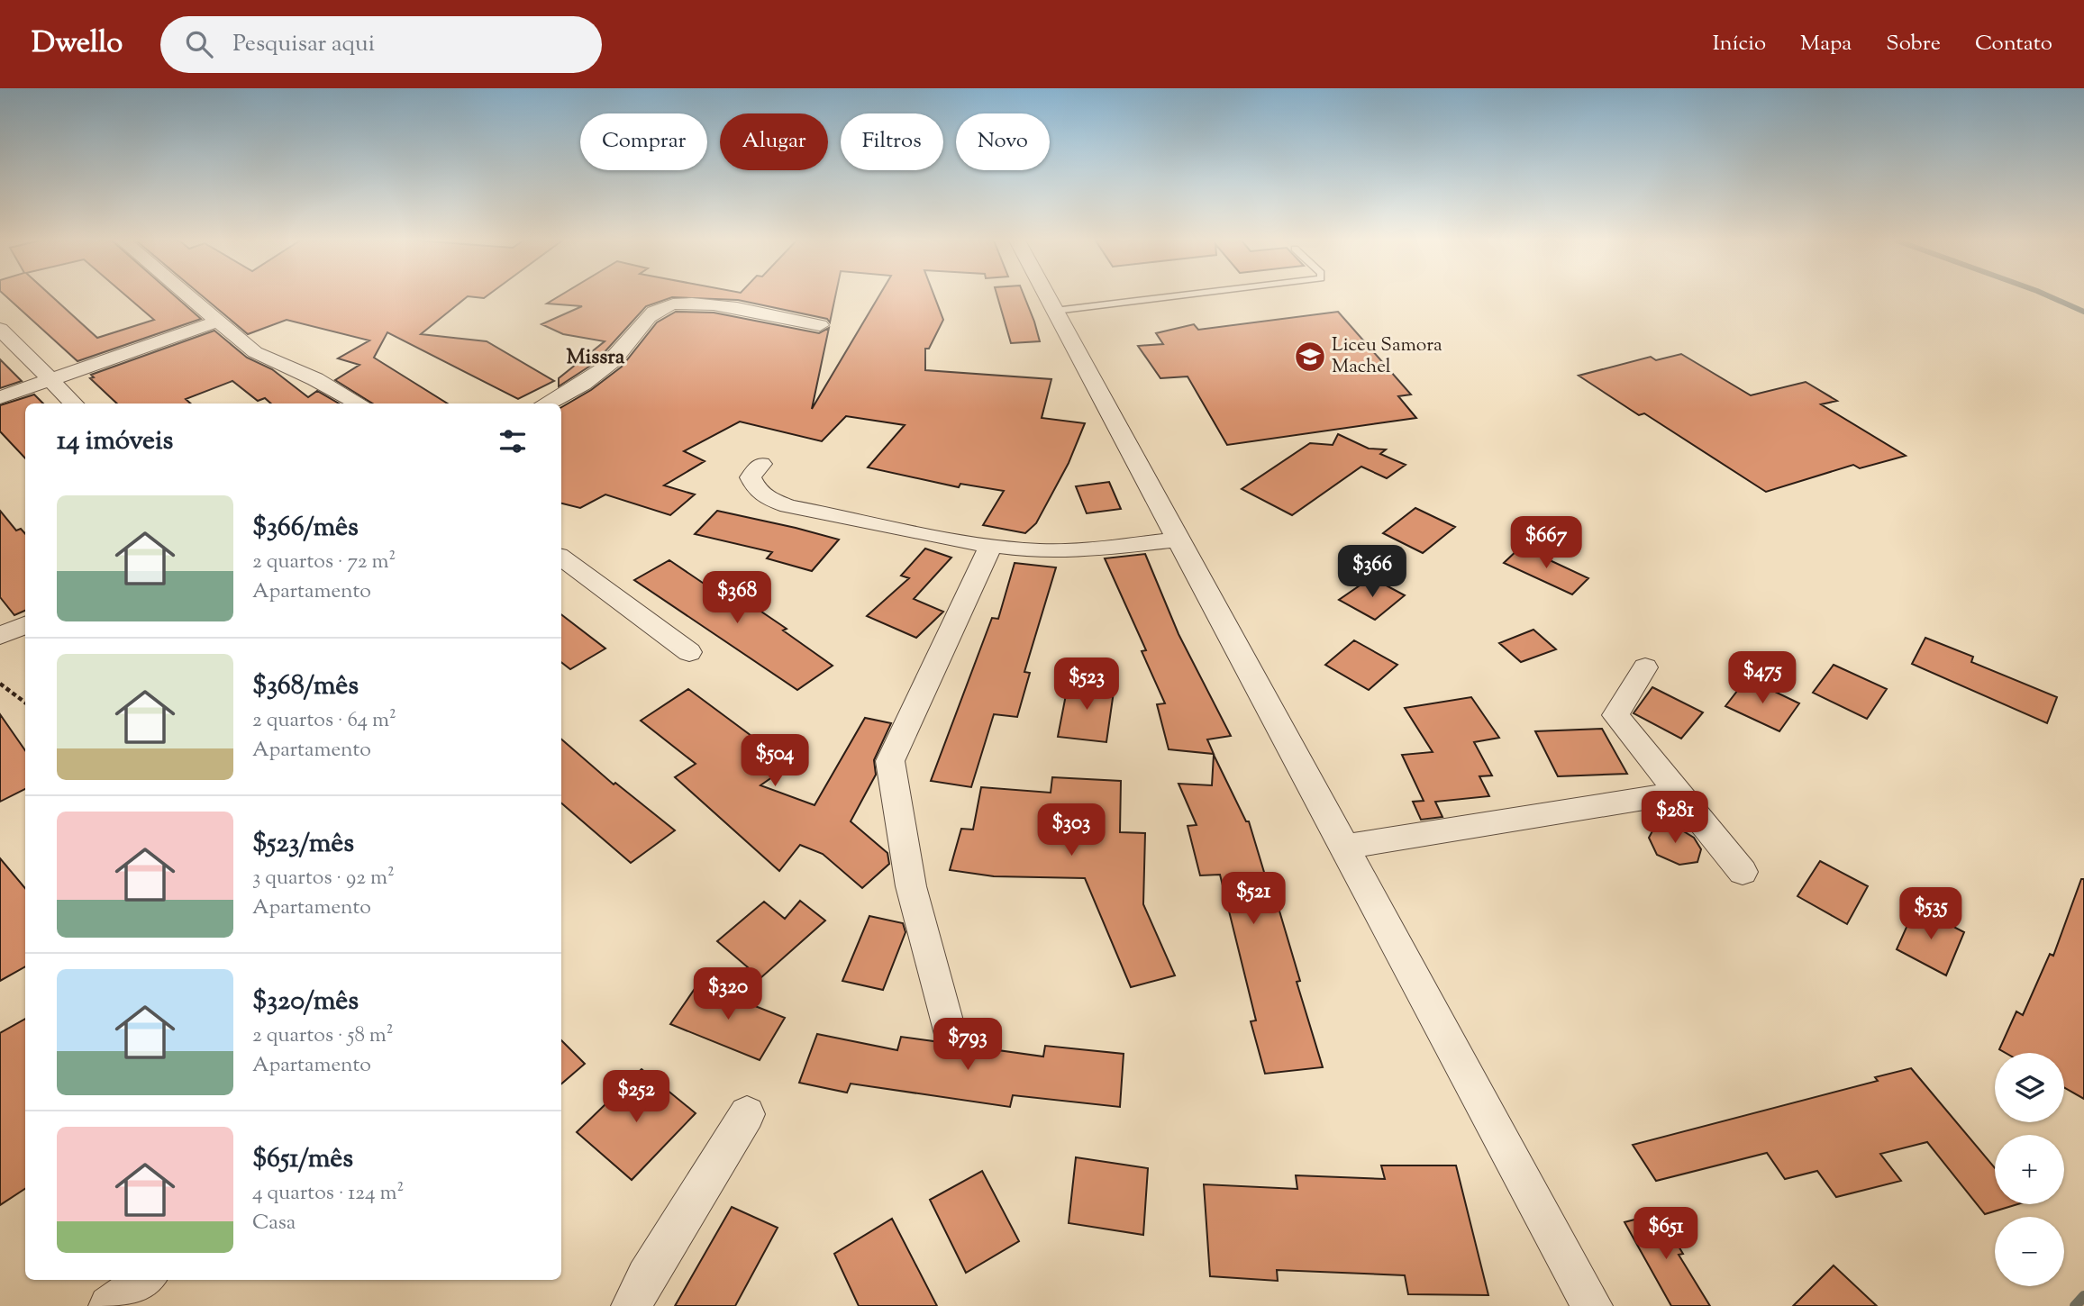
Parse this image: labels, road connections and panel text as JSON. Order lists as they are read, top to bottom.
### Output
{
  "districts": ["Missra"],
  "places": {
    "school or university": ["Liceu Samora Machel"]
  },
  "page": {
    "header": "Dwello",
    "search": "Pesquisar aqui",
    "nav": [
      "Início",
      "Mapa",
      "Sobre",
      "Contato"
    ],
    "chip": [
      "Comprar",
      "Alugar",
      "Filtros",
      "Novo"
    ],
    "heading": "14 imóveis",
    "list": [
      {
        "name": "$366/mês",
        "note": "2 quartos · 72 m² · Apartamento"
      },
      {
        "name": "$368/mês",
        "note": "2 quartos · 64 m² · Apartamento"
      },
      {
        "name": "$523/mês",
        "note": "3 quartos · 92 m² · Apartamento"
      },
      {
        "name": "$320/mês",
        "note": "2 quartos · 58 m² · Apartamento"
      },
      {
        "name": "$651/mês",
        "note": "4 quartos · 124 m² · Casa"
      }
    ],
    "price": [
      "$667",
      "$366",
      "$368",
      "$475",
      "$523",
      "$504",
      "$281",
      "$303",
      "$521",
      "$535",
      "$320",
      "$793",
      "$252",
      "$651"
    ],
    "map_buttons": ["+", "−"]
  }
}
